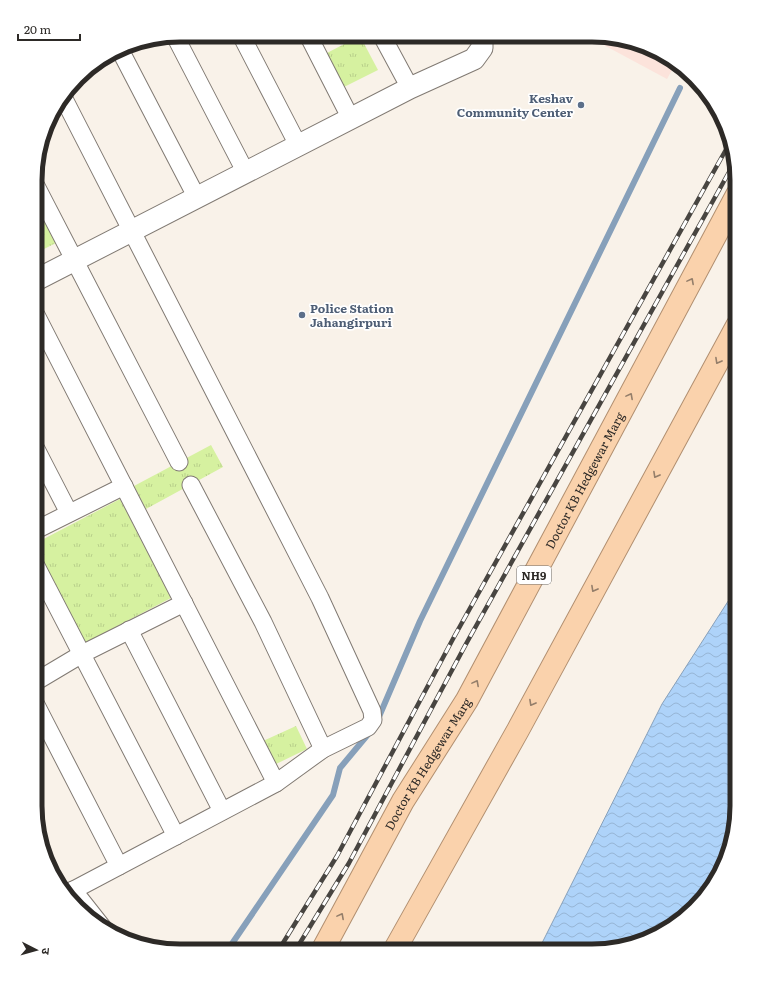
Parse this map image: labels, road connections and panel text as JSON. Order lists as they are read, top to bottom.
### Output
{
  "streets": {
    "highway": ["Doctor KB Hedgewar Marg", "NH9"]
  },
  "places": ["Keshav Community Center", "Police Station Jahangirpuri"],
  "scale_bar": "20 m",
  "north": "right"
}
